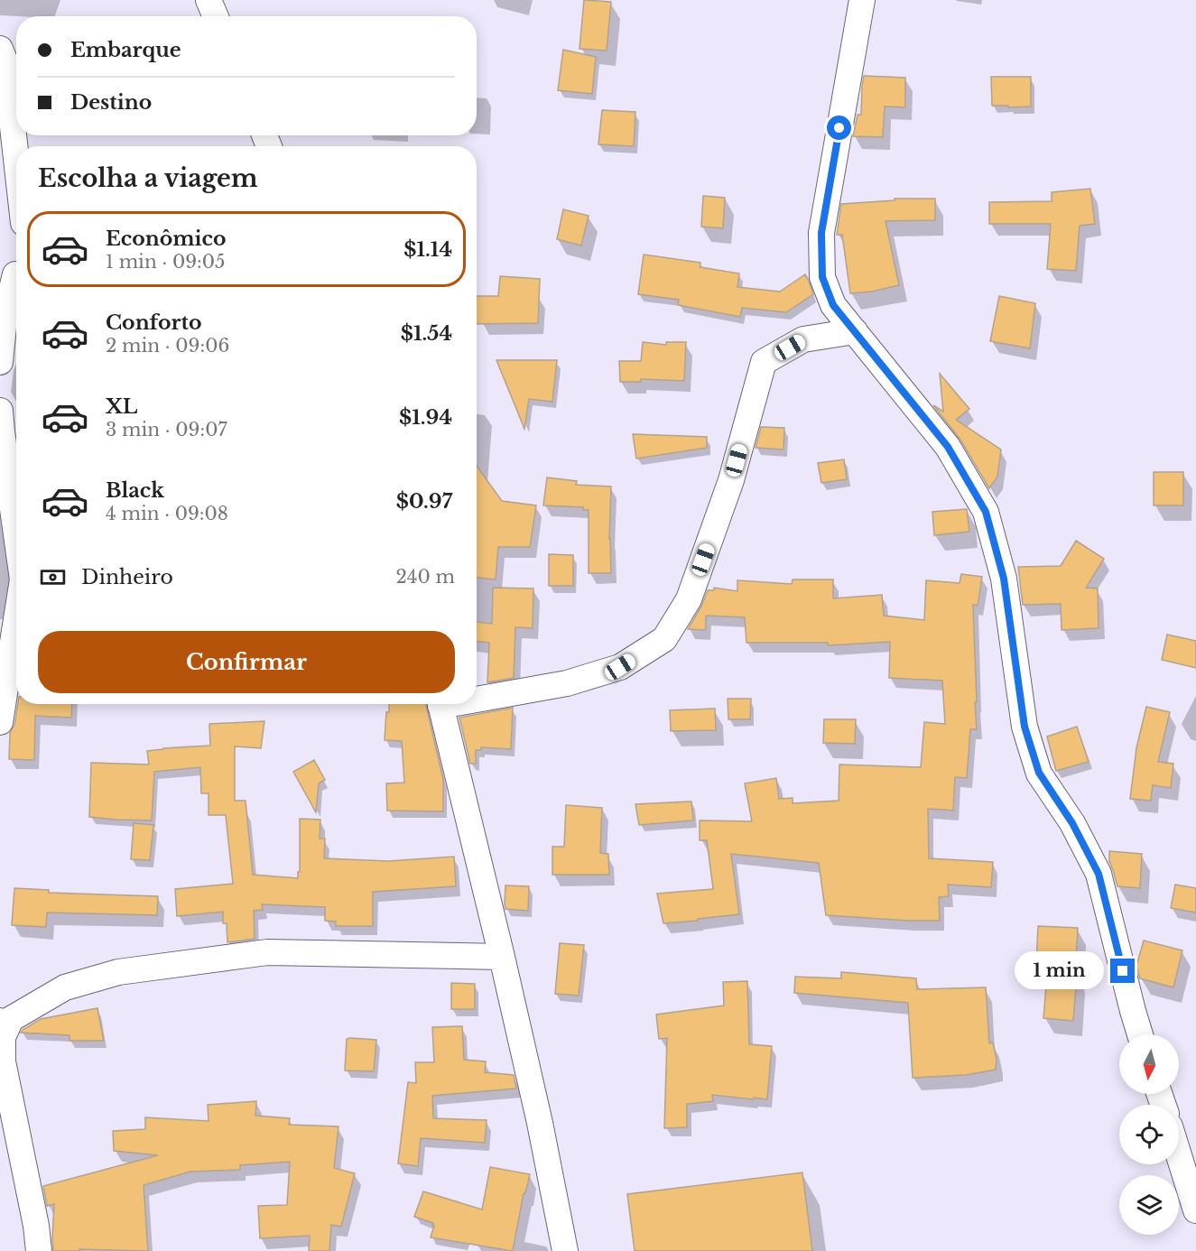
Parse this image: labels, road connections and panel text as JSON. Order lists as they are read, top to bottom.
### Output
{
  "north": "bottom",
  "page": {
    "banner": ["Embarque", "Destino"],
    "heading": "Escolha a viagem",
    "list": [
      {
        "name": "Econômico",
        "note": "1 min · 09:05",
        "value": "$1.14"
      },
      {
        "name": "Conforto",
        "note": "2 min · 09:06",
        "value": "$1.54"
      },
      {
        "name": "XL",
        "note": "3 min · 09:07",
        "value": "$1.94"
      },
      {
        "name": "Black",
        "note": "4 min · 09:08",
        "value": "$0.97"
      }
    ],
    "pay": ["Dinheiro", "240 m"],
    "buttons": "Confirmar",
    "bubble": "1 min"
  }
}
